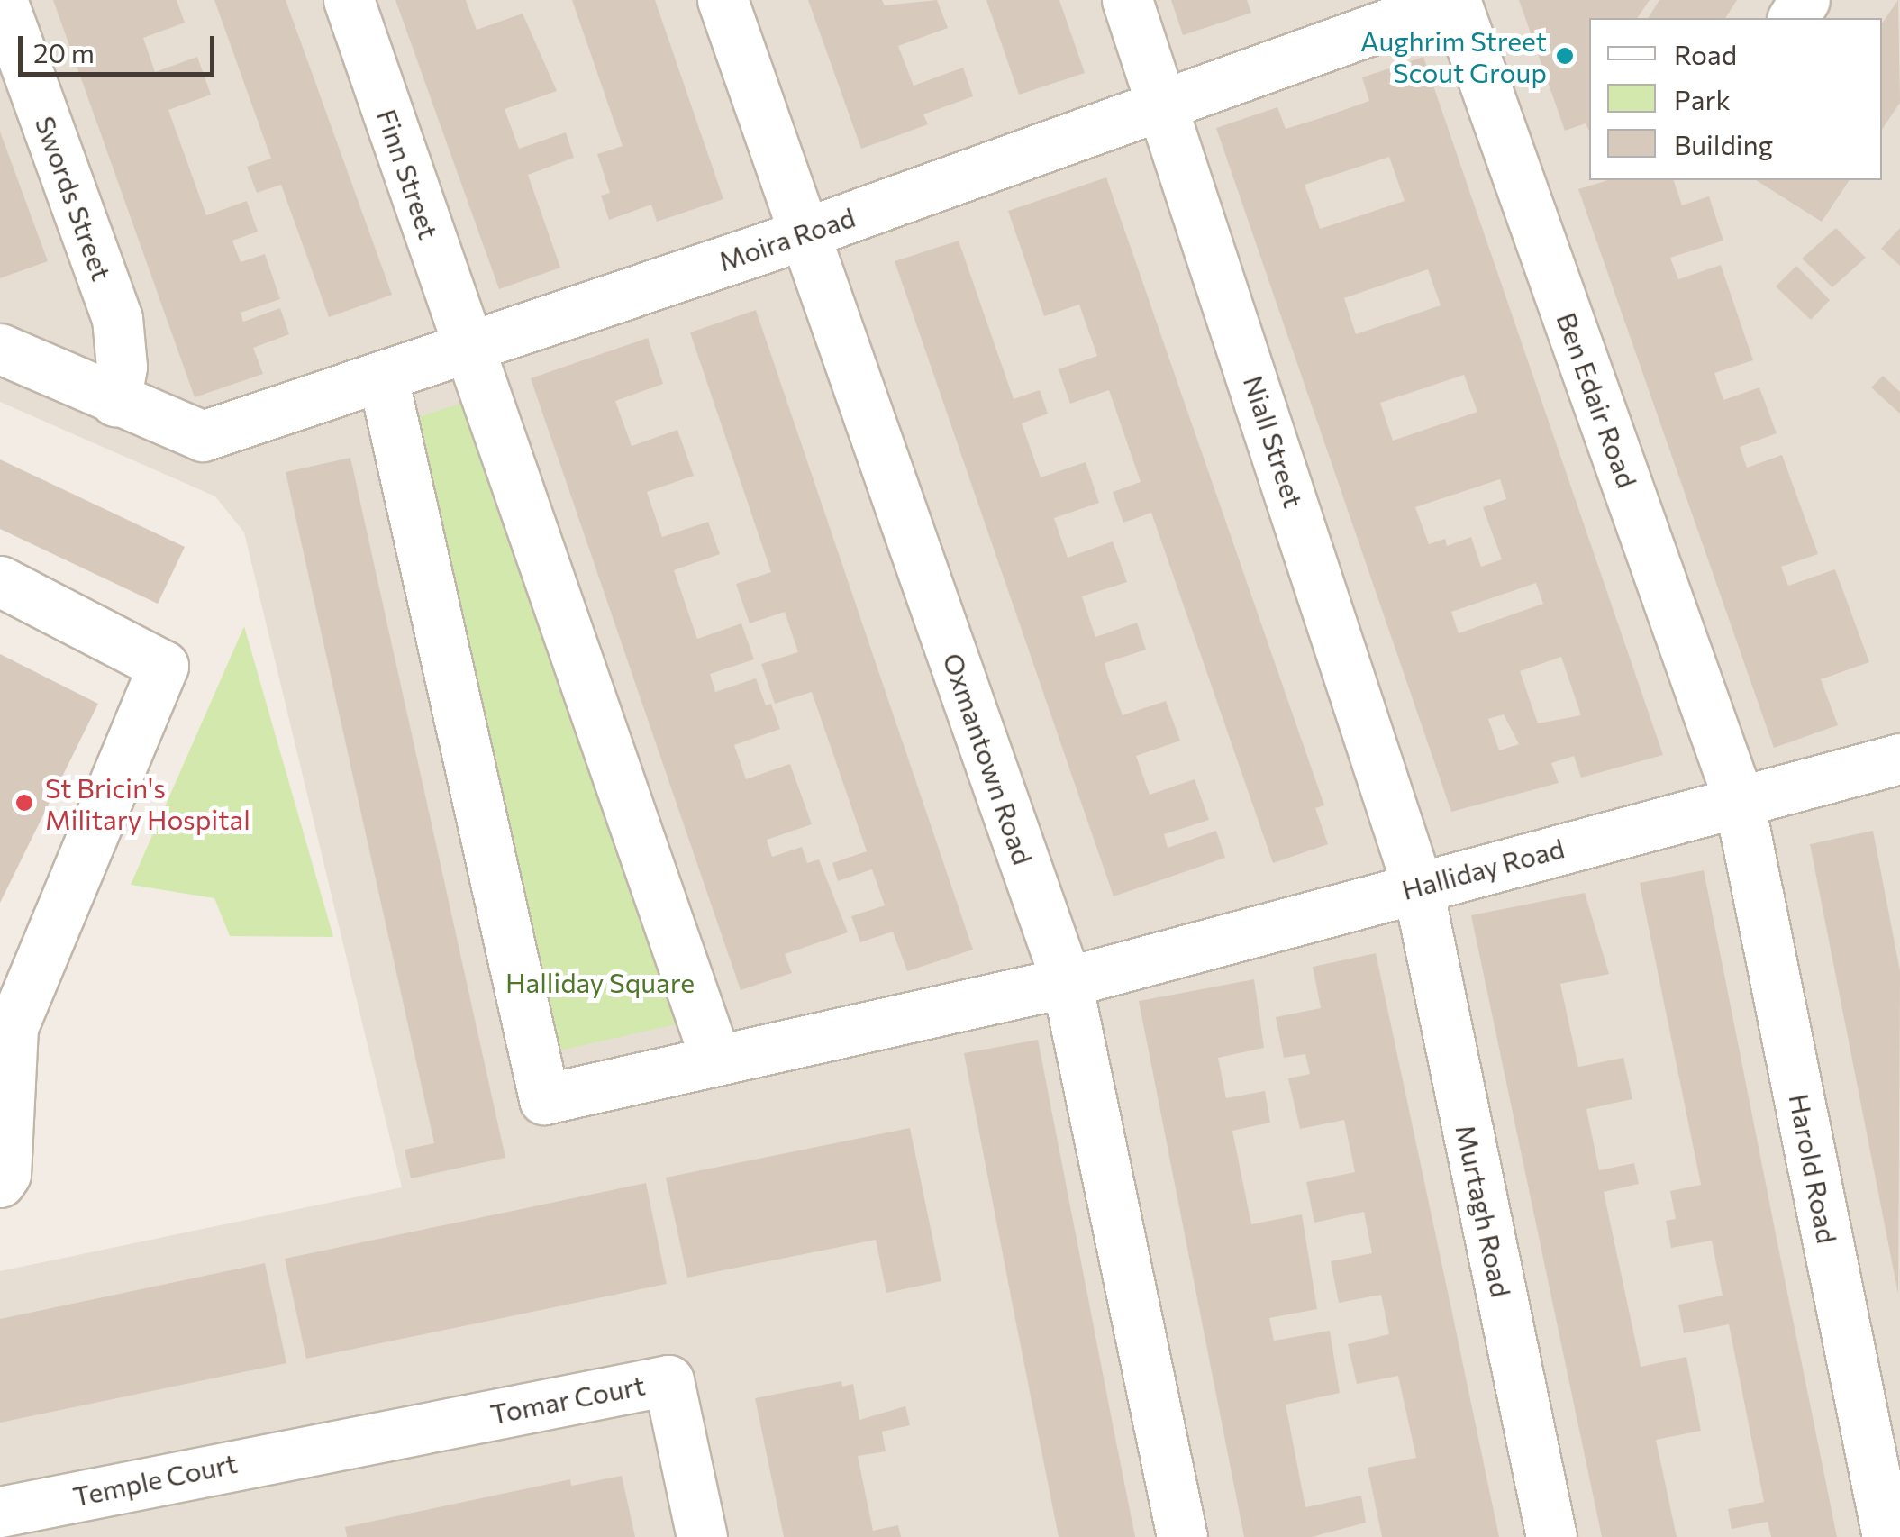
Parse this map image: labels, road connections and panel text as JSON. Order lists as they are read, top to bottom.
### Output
{
  "streets": {
    "street": [
      "Finn Street",
      "Swords Street",
      "Moira Road",
      "Ben Edair Road",
      "Niall Street",
      "Oxmantown Road",
      "Halliday Road",
      "Harold Road",
      "Murtagh Road",
      "Tomar Court",
      "Temple Court"
    ]
  },
  "crossings": [
    ["Finn Street", "Moira Road"],
    ["Swords Street", "Moira Road"],
    ["Moira Road", "Ben Edair Road"],
    ["Moira Road", "Niall Street"],
    ["Moira Road", "Oxmantown Road"],
    ["Ben Edair Road", "Halliday Road"],
    ["Ben Edair Road", "Harold Road"],
    ["Niall Street", "Halliday Road"],
    ["Niall Street", "Murtagh Road"],
    ["Oxmantown Road", "Halliday Road"],
    ["Halliday Road", "Harold Road"],
    ["Halliday Road", "Murtagh Road"],
    ["Tomar Court", "Temple Court"]
  ],
  "parks": ["Halliday Square"],
  "places": ["Aughrim Street Scout Group", "St Bricin's Military Hospital"],
  "legend": ["Road", "Park", "Building"],
  "scale_bar": "20 m"
}
